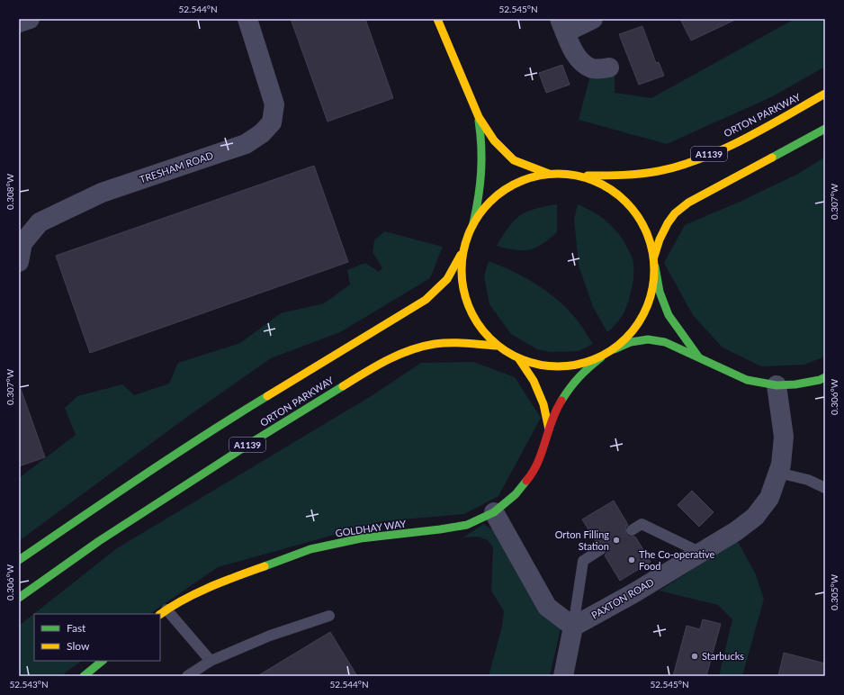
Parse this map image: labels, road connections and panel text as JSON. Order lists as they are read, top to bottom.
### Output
{
  "streets": {
    "main road": ["ORTON PARKWAY", "A1139", "GOLDHAY WAY"],
    "street": ["TRESHAM ROAD", "PAXTON ROAD"]
  },
  "places": ["Orton Filling Station", "The Co-operative Food", "Starbucks"],
  "legend": ["Fast", "Slow"],
  "coordinates": [
    "52.544°N",
    "52.545°N",
    "0.308°W",
    "0.307°W",
    "0.306°W",
    "0.305°W",
    "52.543°N"
  ]
}
